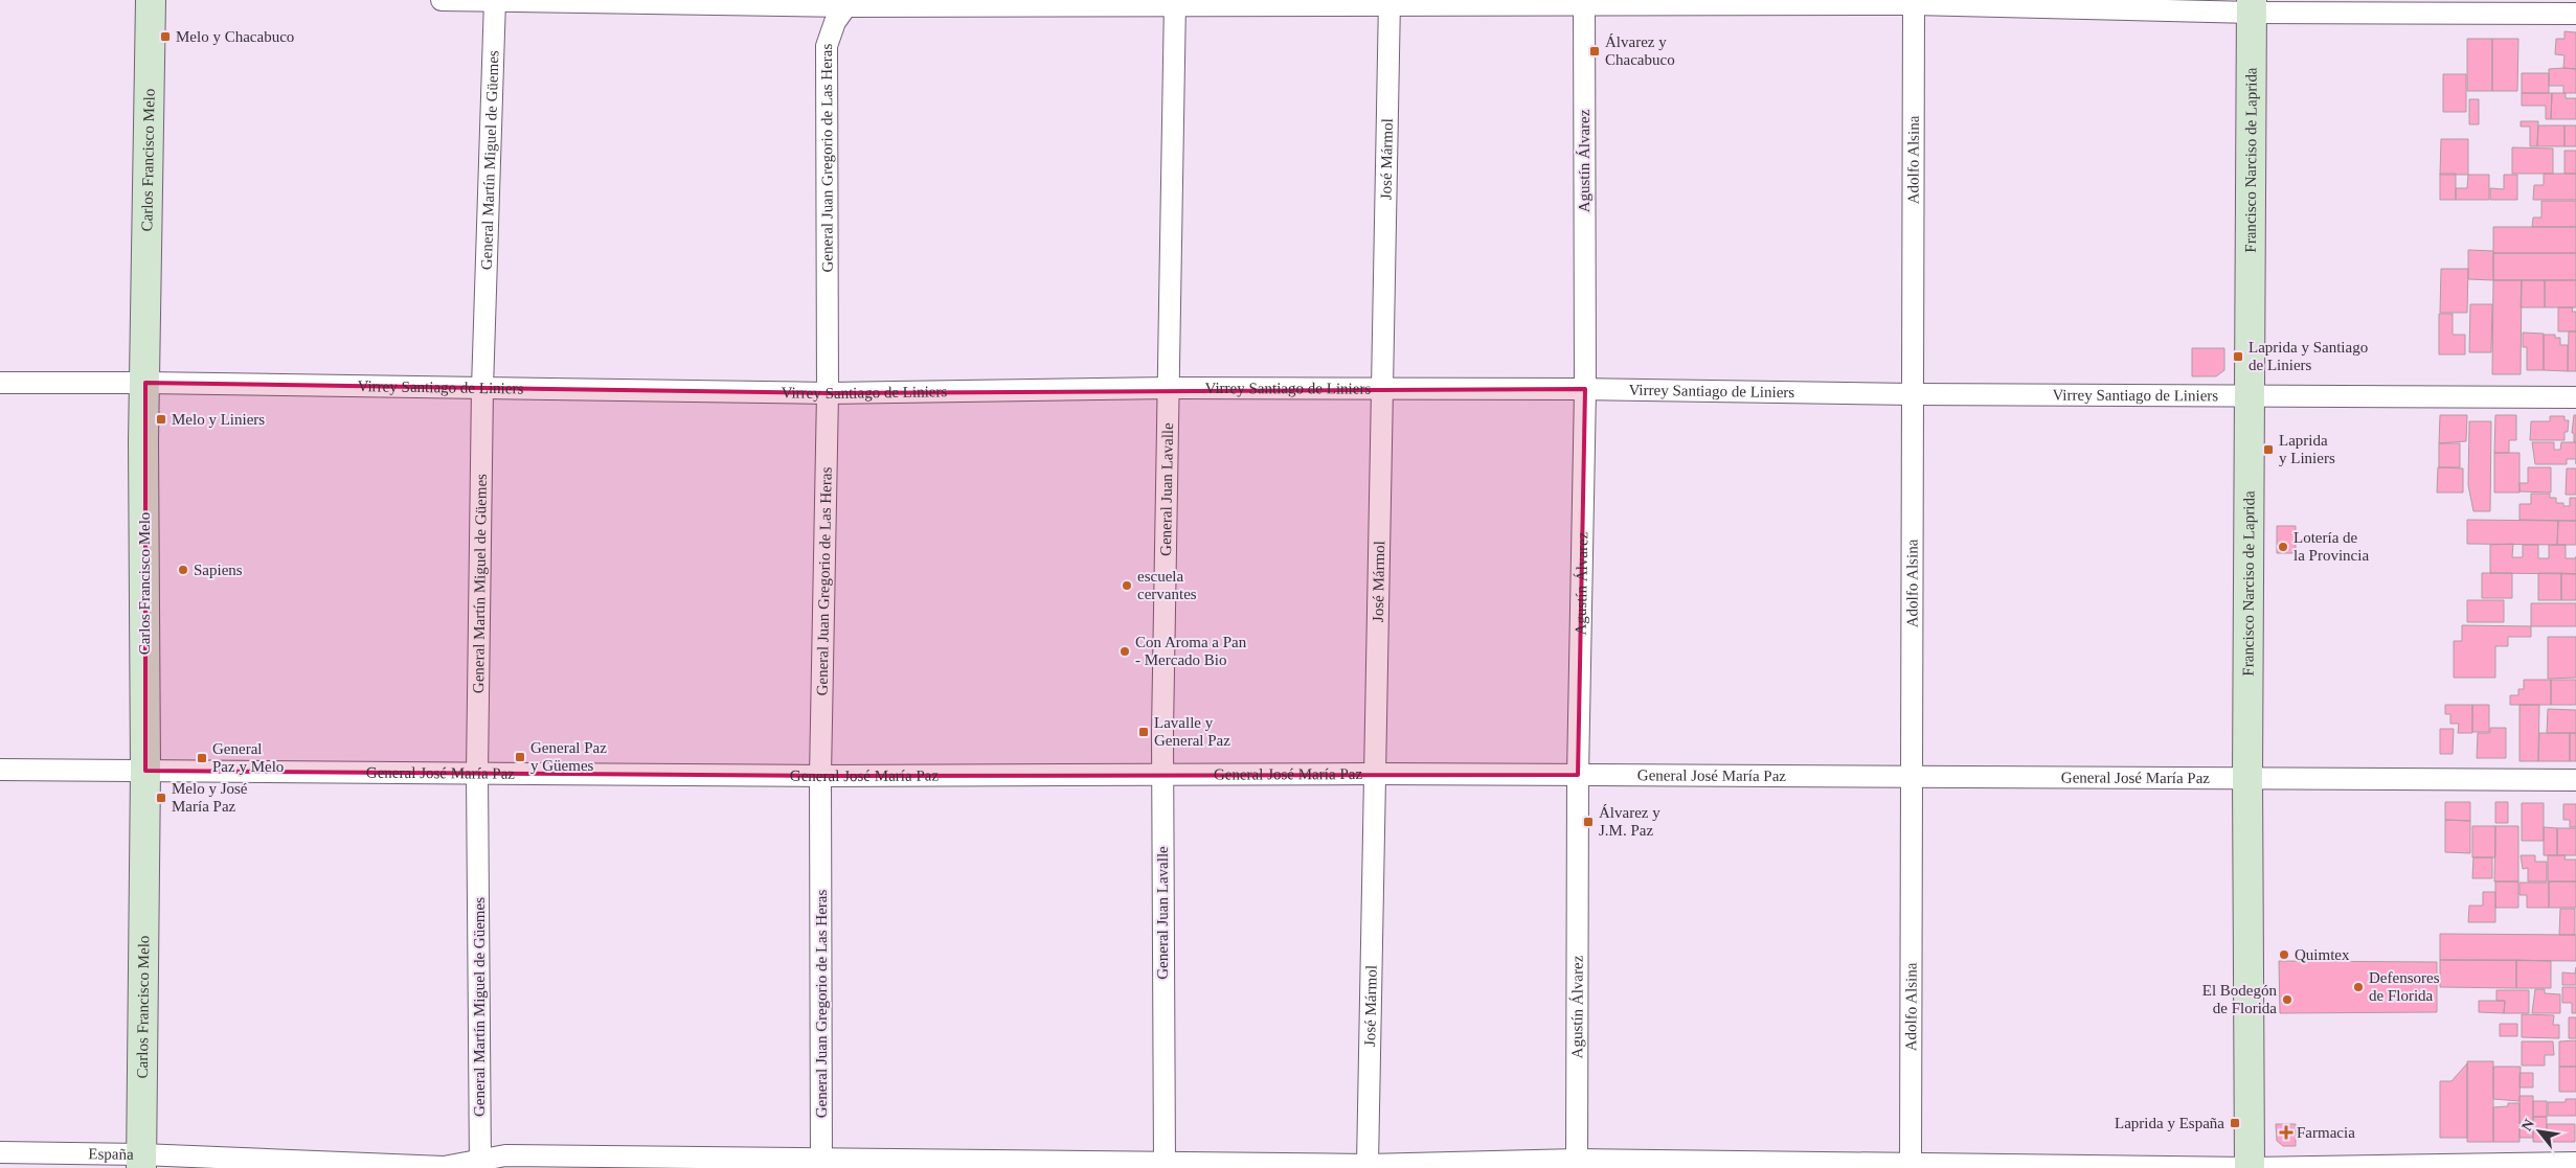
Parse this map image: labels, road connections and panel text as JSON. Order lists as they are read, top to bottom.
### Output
{
  "streets": {
    "street": [
      "General Juan Gregorio de Las Heras",
      "José Mármol",
      "Carlos Francisco Melo",
      "General Martín Miguel de Güemes",
      "Agustín Álvarez",
      "Adolfo Alsina",
      "Francisco Narciso de Laprida",
      "Virrey Santiago de Liniers",
      "General Juan Lavalle",
      "General José María Paz",
      "España"
    ]
  },
  "crossings": [
    ["General Juan Gregorio de Las Heras", "Virrey Santiago de Liniers"],
    ["General Juan Gregorio de Las Heras", "General José María Paz"],
    ["General Juan Gregorio de Las Heras", "España"],
    ["José Mármol", "Virrey Santiago de Liniers"],
    ["José Mármol", "General José María Paz"],
    ["José Mármol", "España"],
    ["Carlos Francisco Melo", "Virrey Santiago de Liniers"],
    ["Carlos Francisco Melo", "General José María Paz"],
    ["Carlos Francisco Melo", "España"],
    ["General Martín Miguel de Güemes", "Virrey Santiago de Liniers"],
    ["General Martín Miguel de Güemes", "General José María Paz"],
    ["General Martín Miguel de Güemes", "España"],
    ["Agustín Álvarez", "Virrey Santiago de Liniers"],
    ["Agustín Álvarez", "General José María Paz"],
    ["Agustín Álvarez", "España"],
    ["Adolfo Alsina", "Virrey Santiago de Liniers"],
    ["Adolfo Alsina", "General José María Paz"],
    ["Adolfo Alsina", "España"],
    ["Francisco Narciso de Laprida", "Virrey Santiago de Liniers"],
    ["Francisco Narciso de Laprida", "General José María Paz"],
    ["Francisco Narciso de Laprida", "España"],
    ["Virrey Santiago de Liniers", "General Juan Lavalle"],
    ["General Juan Lavalle", "General José María Paz"],
    ["General Juan Lavalle", "España"]
  ],
  "places": {
    "transit": [
      "Melo y Chacabuco",
      "Álvarez y Chacabuco",
      "Laprida y Santiago de Liniers",
      "Melo y Liniers",
      "Laprida y Liniers",
      "Lavalle y General Paz",
      "General Paz y Güemes",
      "General Paz y Melo",
      "Melo y José María Paz",
      "Álvarez y J.M. Paz",
      "Laprida y España"
    ],
    "other": [
      "Lotería de la Provincia",
      "Sapiens",
      "escuela cervantes",
      "Con Aroma a Pan - Mercado Bio",
      "Quimtex",
      "Defensores de Florida",
      "El Bodegón de Florida"
    ],
    "health": ["Farmacia"]
  },
  "north": "top left"
}
